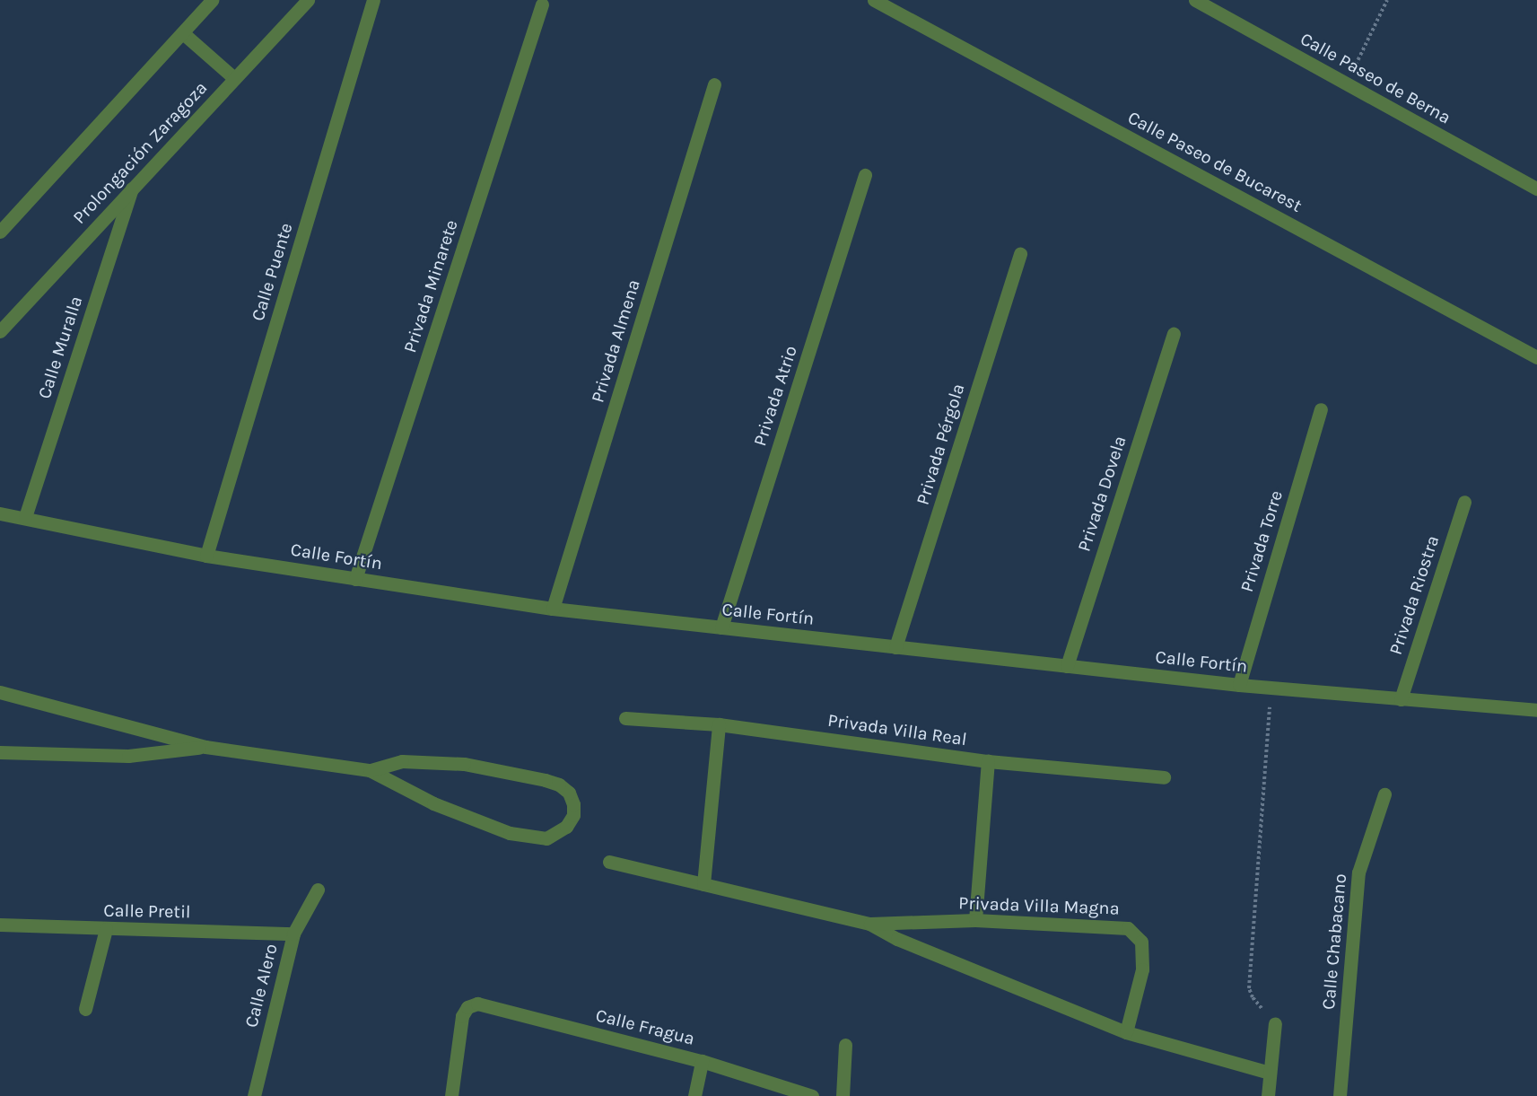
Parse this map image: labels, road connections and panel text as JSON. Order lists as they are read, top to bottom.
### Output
{
  "streets": {
    "street": [
      "Calle Paseo de Berna",
      "Prolongación Zaragoza",
      "Calle Paseo de Bucarest",
      "Calle Puente",
      "Privada Minarete",
      "Privada Almena",
      "Calle Muralla",
      "Privada Atrio",
      "Privada Pérgola",
      "Privada Dovela",
      "Privada Torre",
      "Calle Fortín",
      "Privada Riostra",
      "Privada Villa Real",
      "Privada Villa Magna",
      "Calle Pretil",
      "Calle Chabacano",
      "Calle Alero",
      "Calle Fragua"
    ]
  },
  "crossings": [
    ["Prolongación Zaragoza", "Calle Muralla"],
    ["Calle Puente", "Calle Fortín"],
    ["Privada Minarete", "Calle Fortín"],
    ["Privada Almena", "Calle Fortín"],
    ["Calle Muralla", "Calle Fortín"],
    ["Privada Atrio", "Calle Fortín"],
    ["Privada Pérgola", "Calle Fortín"],
    ["Privada Dovela", "Calle Fortín"],
    ["Privada Torre", "Calle Fortín"],
    ["Calle Fortín", "Privada Riostra"],
    ["Calle Pretil", "Calle Alero"]
  ]
}
